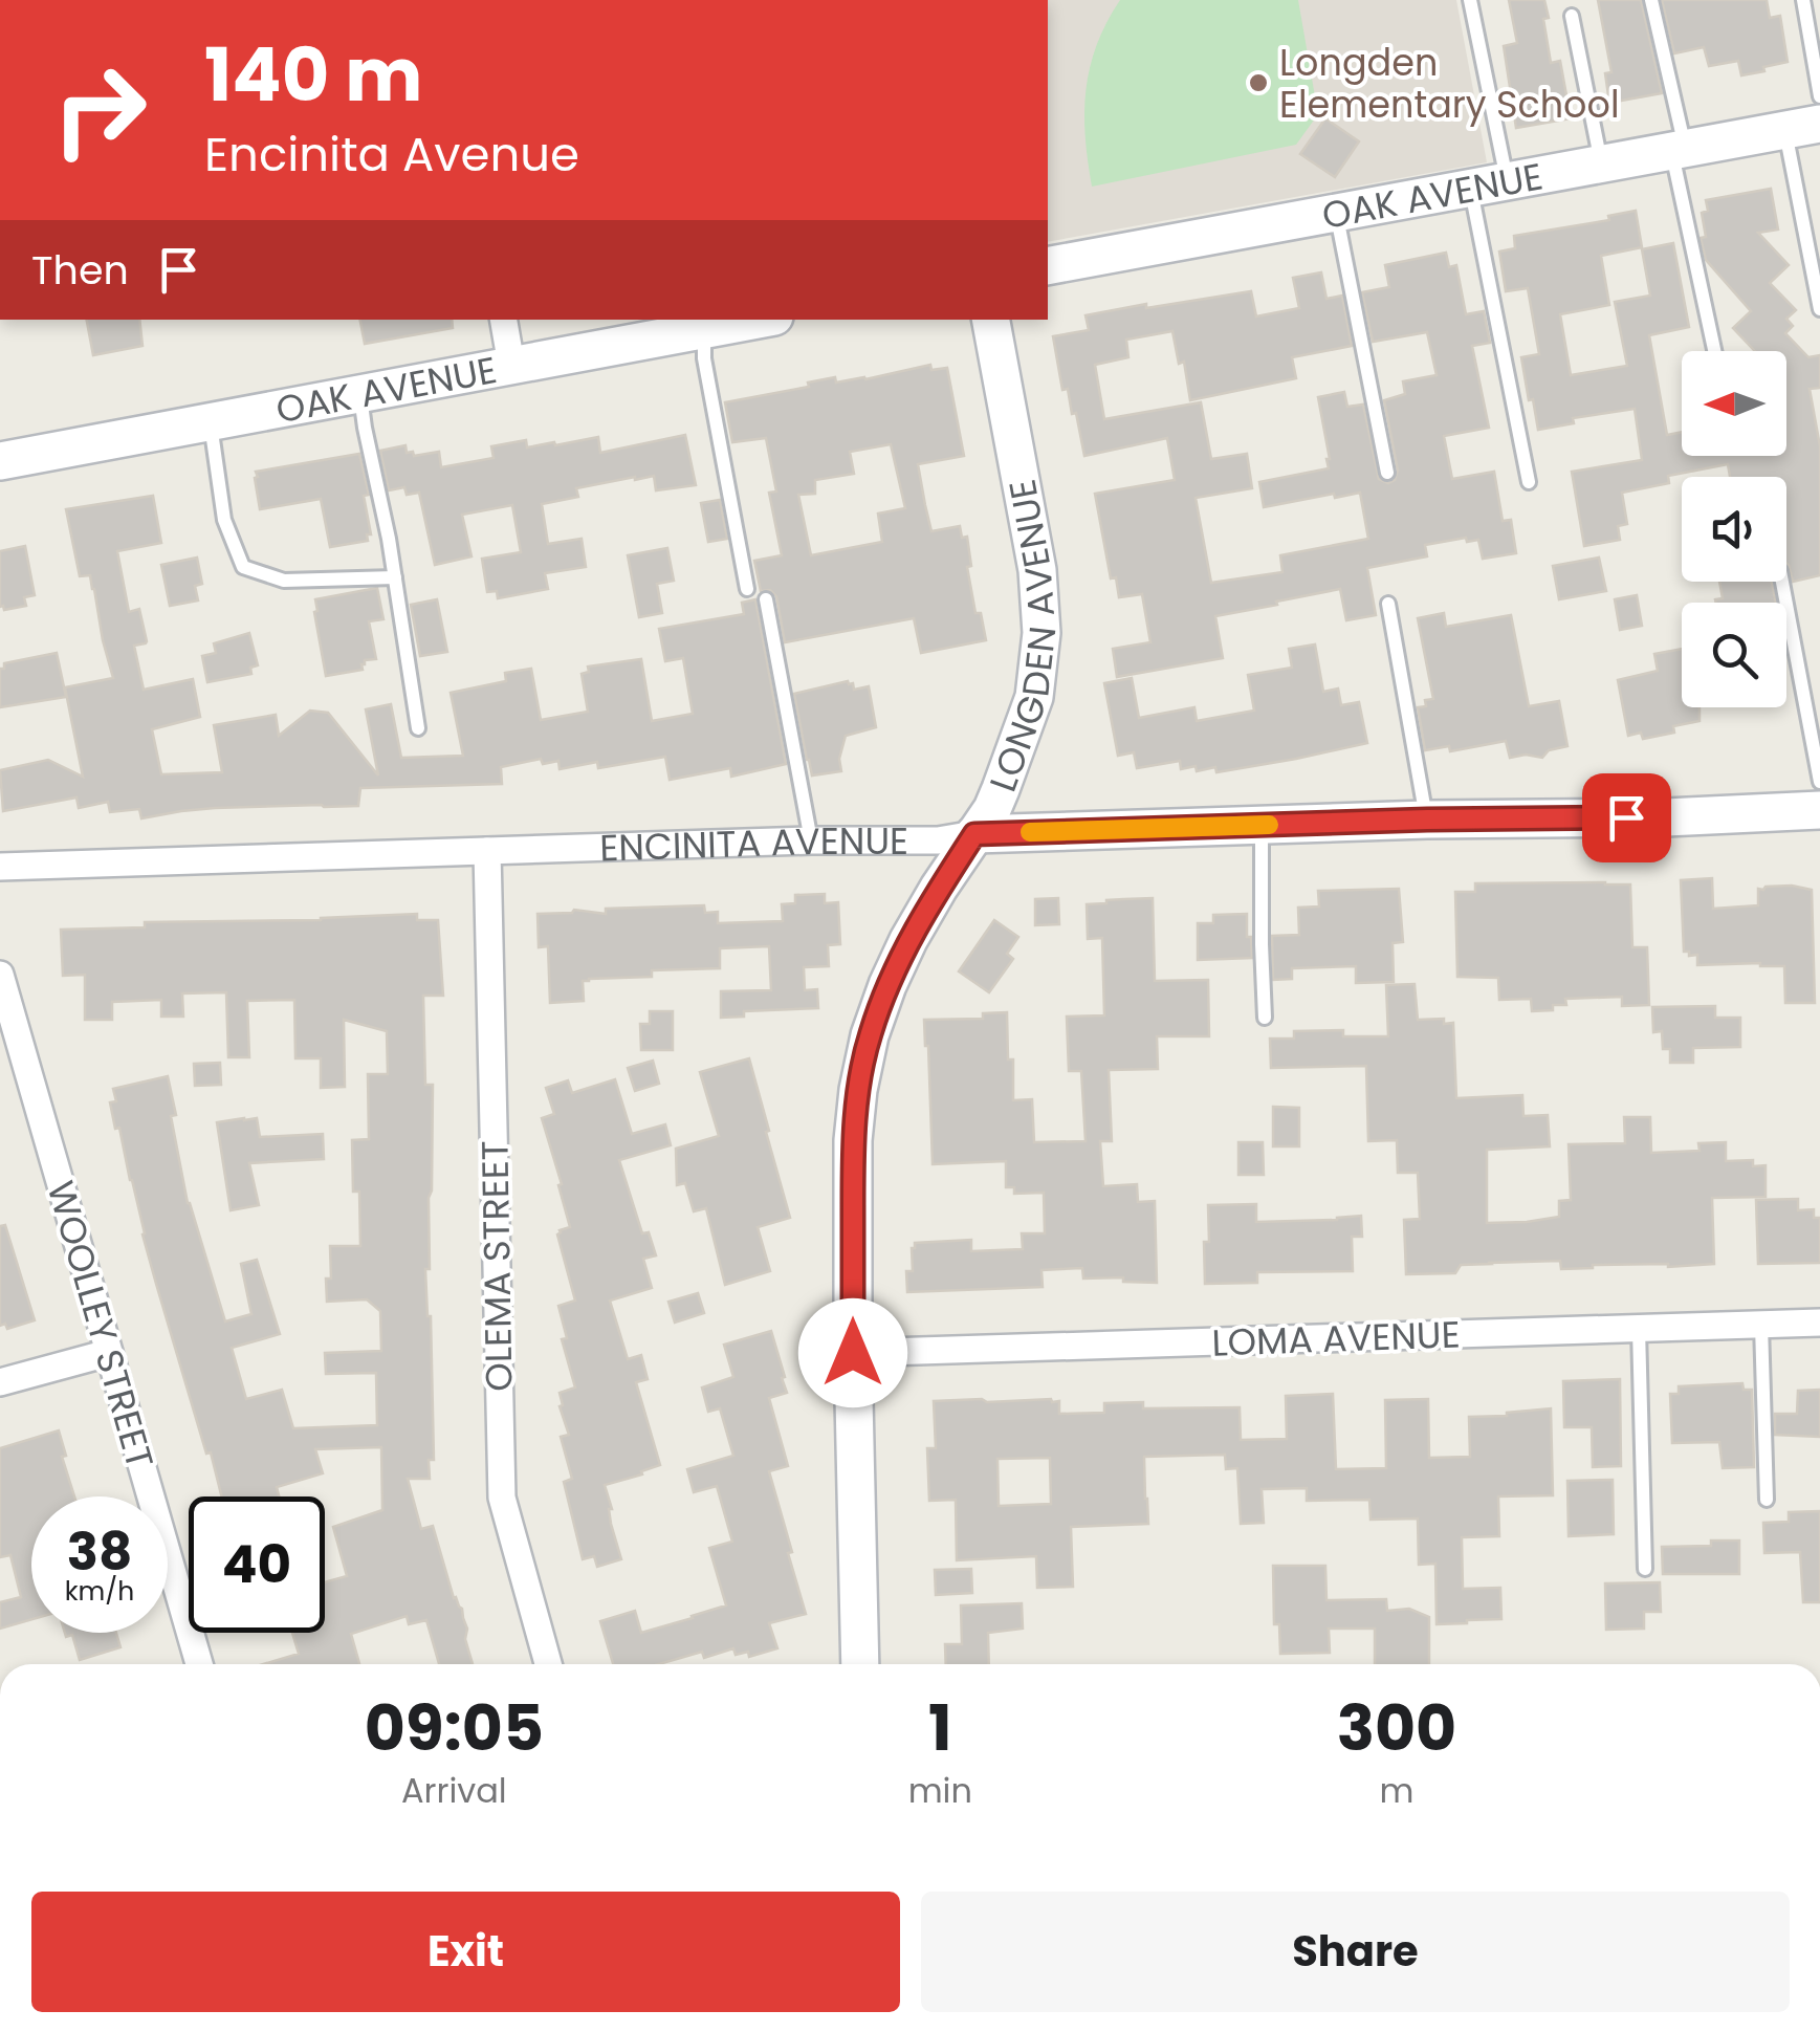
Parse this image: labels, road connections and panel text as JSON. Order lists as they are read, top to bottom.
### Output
{
  "streets": {
    "street": [
      "OAK AVENUE",
      "LONGDEN AVENUE",
      "ENCINITA AVENUE",
      "OLEMA STREET",
      "WOOLLEY STREET",
      "LOMA AVENUE"
    ]
  },
  "crossings": [
    ["LONGDEN AVENUE", "ENCINITA AVENUE"],
    ["LONGDEN AVENUE", "LOMA AVENUE"],
    ["ENCINITA AVENUE", "OLEMA STREET"]
  ],
  "places": ["Longden Elementary School"],
  "north": "left",
  "page": {
    "turn": ["140 m", "Encinita Avenue"],
    "then": "Then",
    "speed": "38 km/h",
    "limit": "40",
    "eta": [
      "09:05",
      "Arrival",
      "1",
      "min",
      "300",
      "m"
    ],
    "buttons": ["Exit", "Share"]
  }
}
